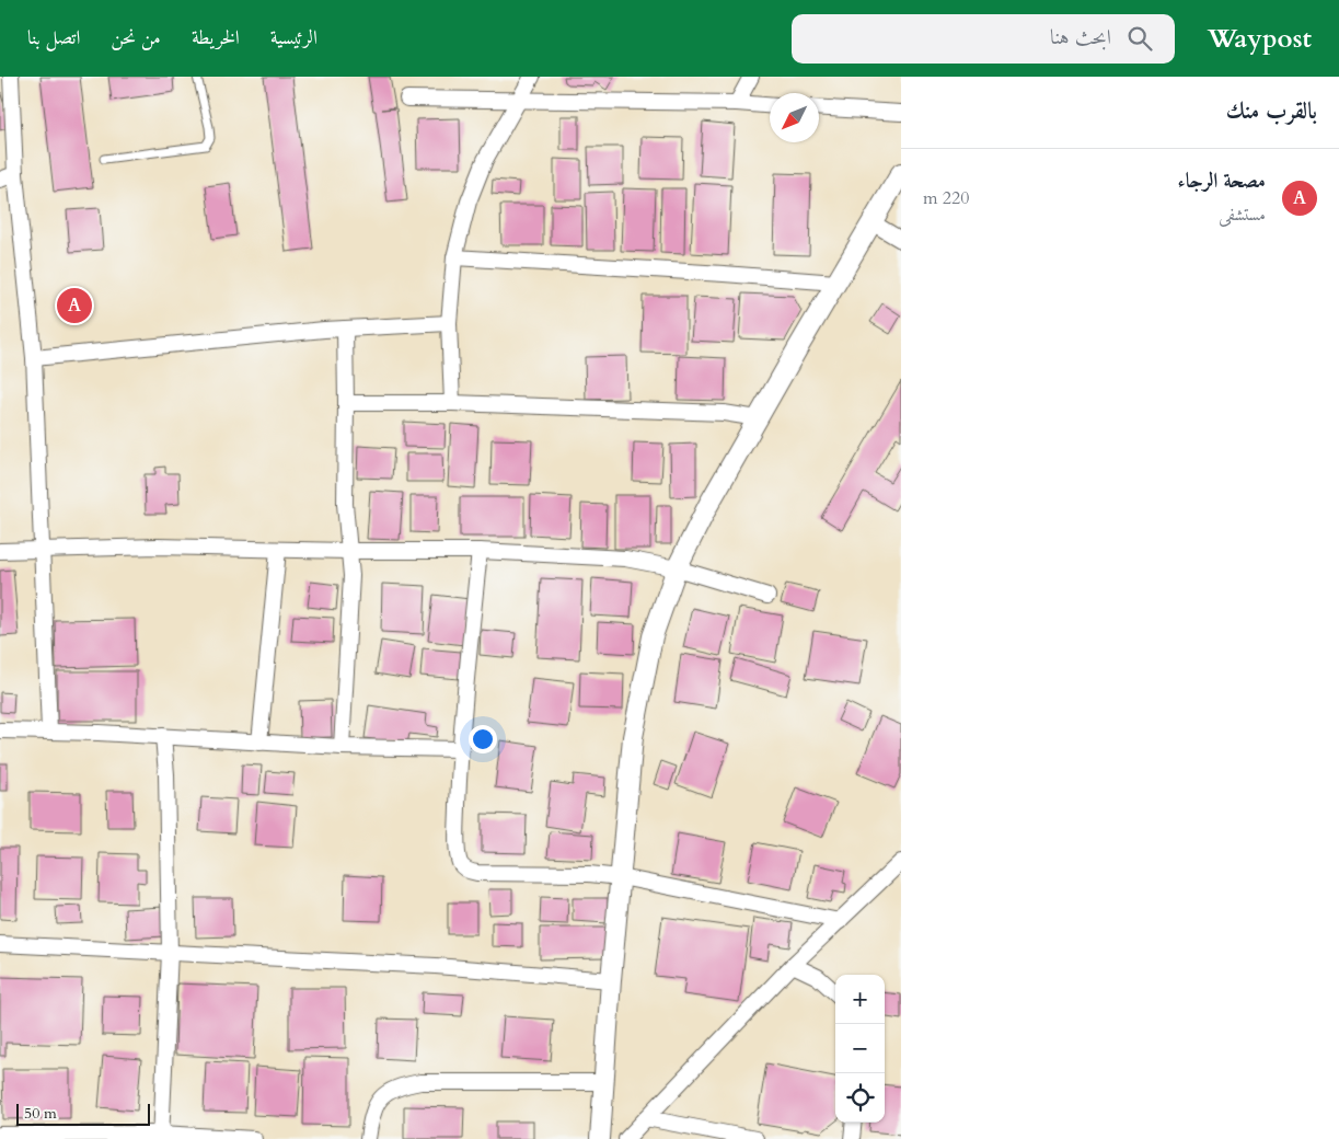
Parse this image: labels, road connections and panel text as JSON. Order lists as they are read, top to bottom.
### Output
{
  "scale_bar": "50 m",
  "north": "bottom left",
  "page": {
    "header": "Waypost",
    "search": "ابحث هنا",
    "nav": [
      "الرئيسية",
      "الخريطة",
      "من نحن",
      "اتصل بنا"
    ],
    "heading": "بالقرب منك",
    "list": [
      {
        "mark": "A",
        "name": "مصحة الرجاء",
        "note": "مستشفى",
        "value": "220 m"
      }
    ],
    "pins": "A",
    "map_buttons": ["+", "−"],
    "scale": "50 m"
  }
}
